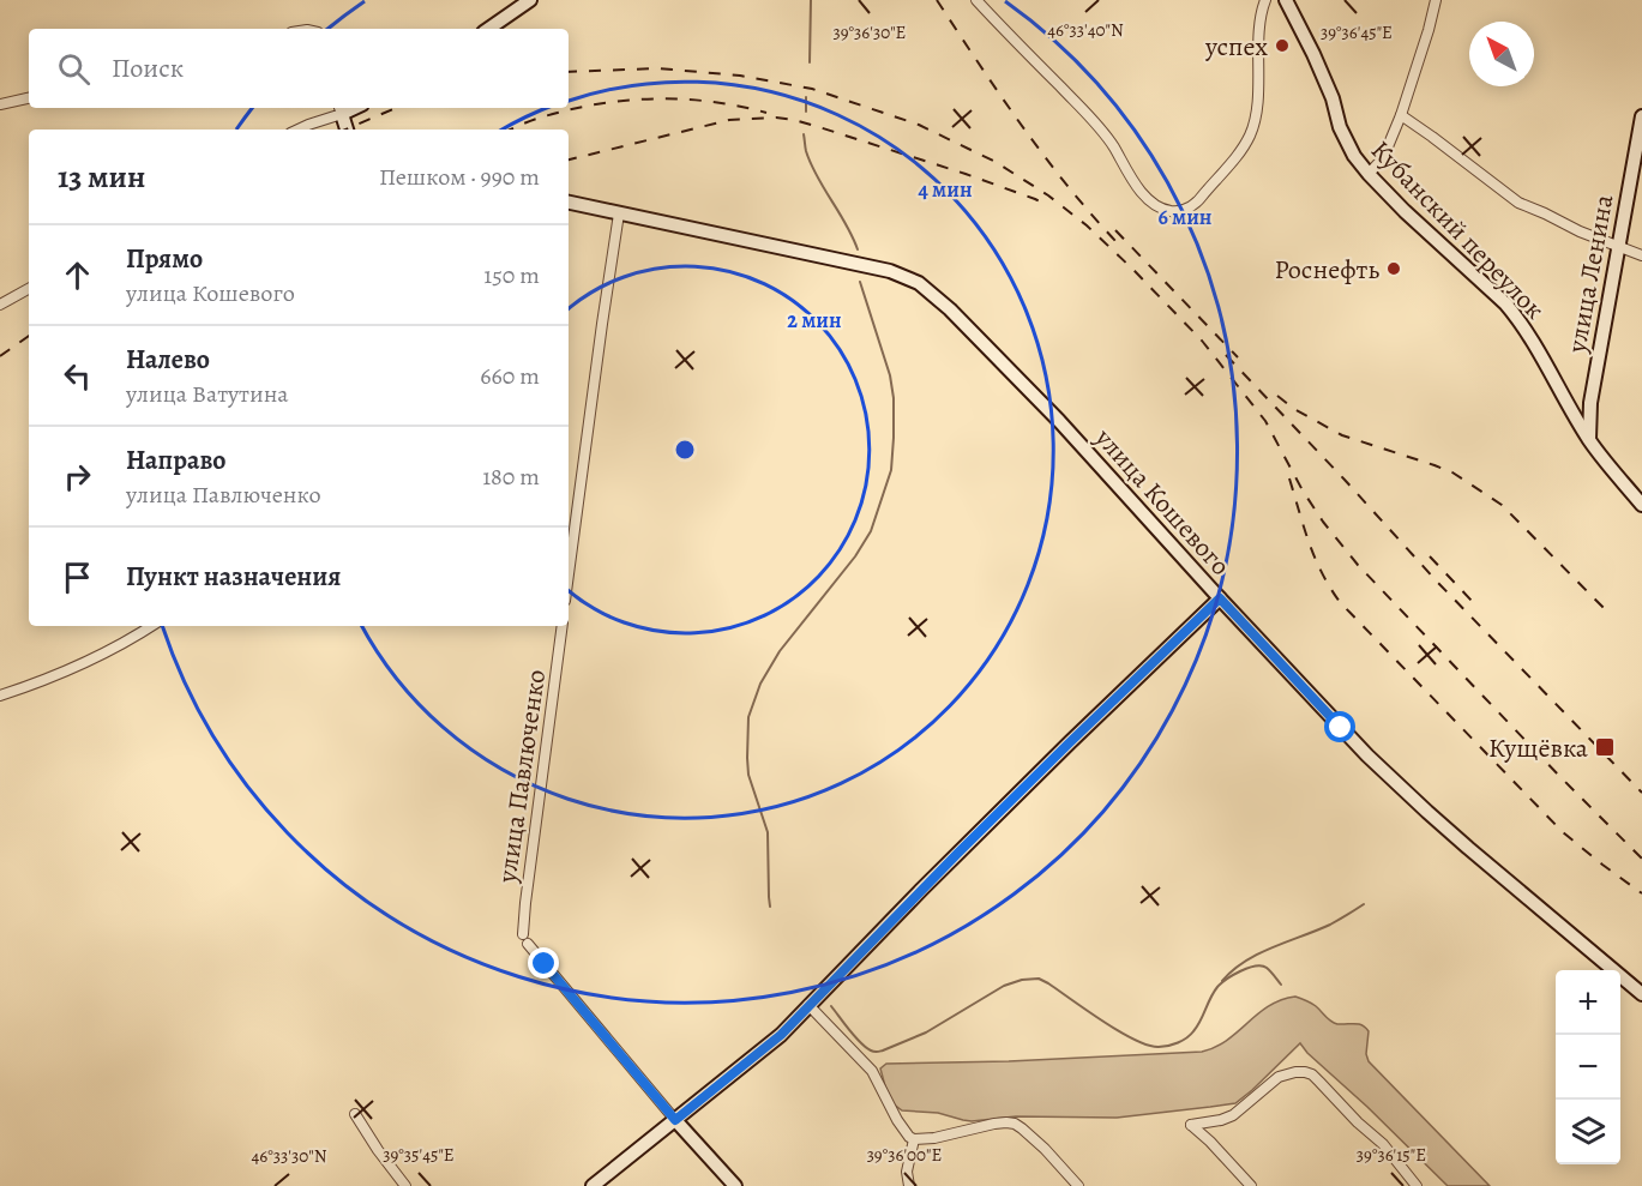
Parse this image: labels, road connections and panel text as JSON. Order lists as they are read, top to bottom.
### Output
{
  "streets": {
    "street": [
      "Кубанский переулок",
      "улица Ленина",
      "улица Кошевого",
      "улица Павлюченко"
    ]
  },
  "crossings": [
    ["Кубанский переулок", "улица Ленина"]
  ],
  "places": {
    "other": ["успех", "Роснефть"],
    "transit": ["Кущёвка"]
  },
  "north": "top left",
  "page": {
    "search": "Поиск",
    "heading": ["13 мин", "Пешком · 990 m"],
    "list": [
      ["Прямо", "улица Кошевого", "150 m"],
      ["Налево", "улица Ватутина", "660 m"],
      ["Направо", "улица Павлюченко", "180 m"],
      "Пункт назначения"
    ],
    "map_buttons": ["+", "−"]
  },
  "coordinates": [
    "46°33'40\"N",
    "39°36'45\"E",
    "39°36'30\"E",
    "39°35'45\"E",
    "39°36'00\"E",
    "39°36'15\"E",
    "46°33'30\"N"
  ],
  "rings": ["4 мин", "6 мин", "2 мин"]
}
